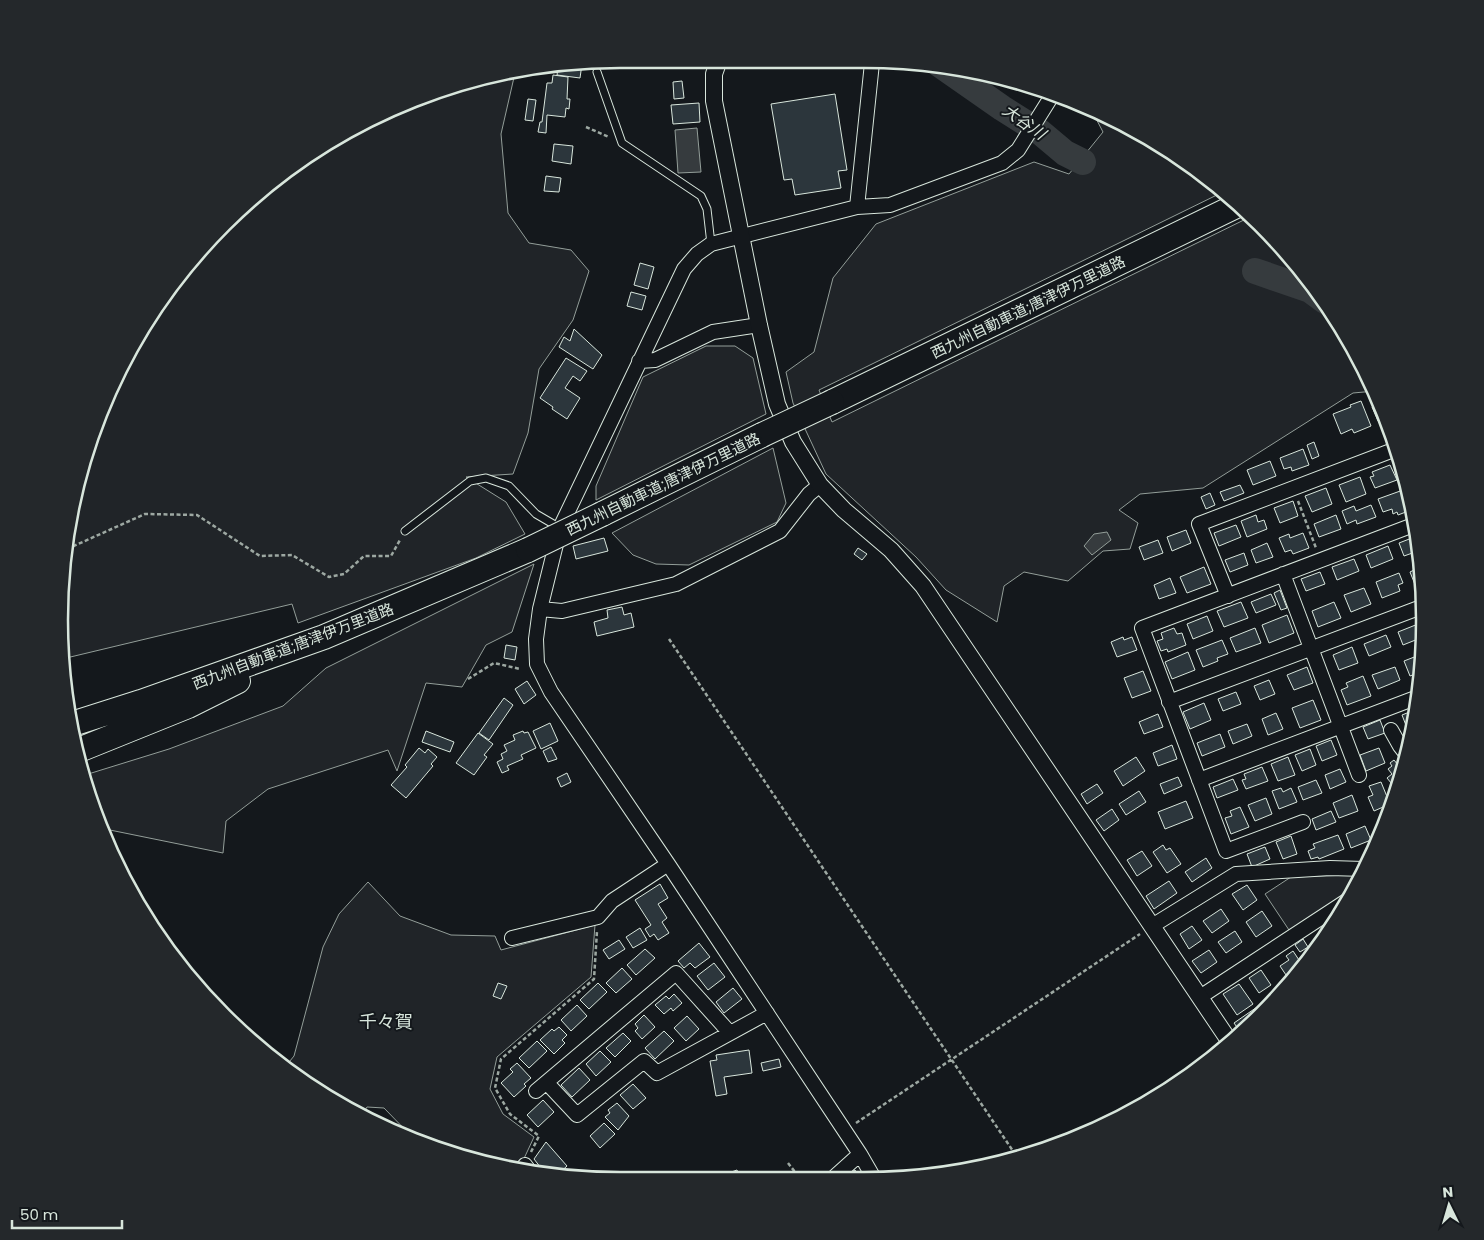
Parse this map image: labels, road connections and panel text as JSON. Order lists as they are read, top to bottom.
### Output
{
  "streets": {
    "highway": ["西九州自動車道;唐津伊万里道路"]
  },
  "districts": ["千々賀"],
  "water": ["大谷川"],
  "scale_bar": "50 m",
  "north": "top"
}
